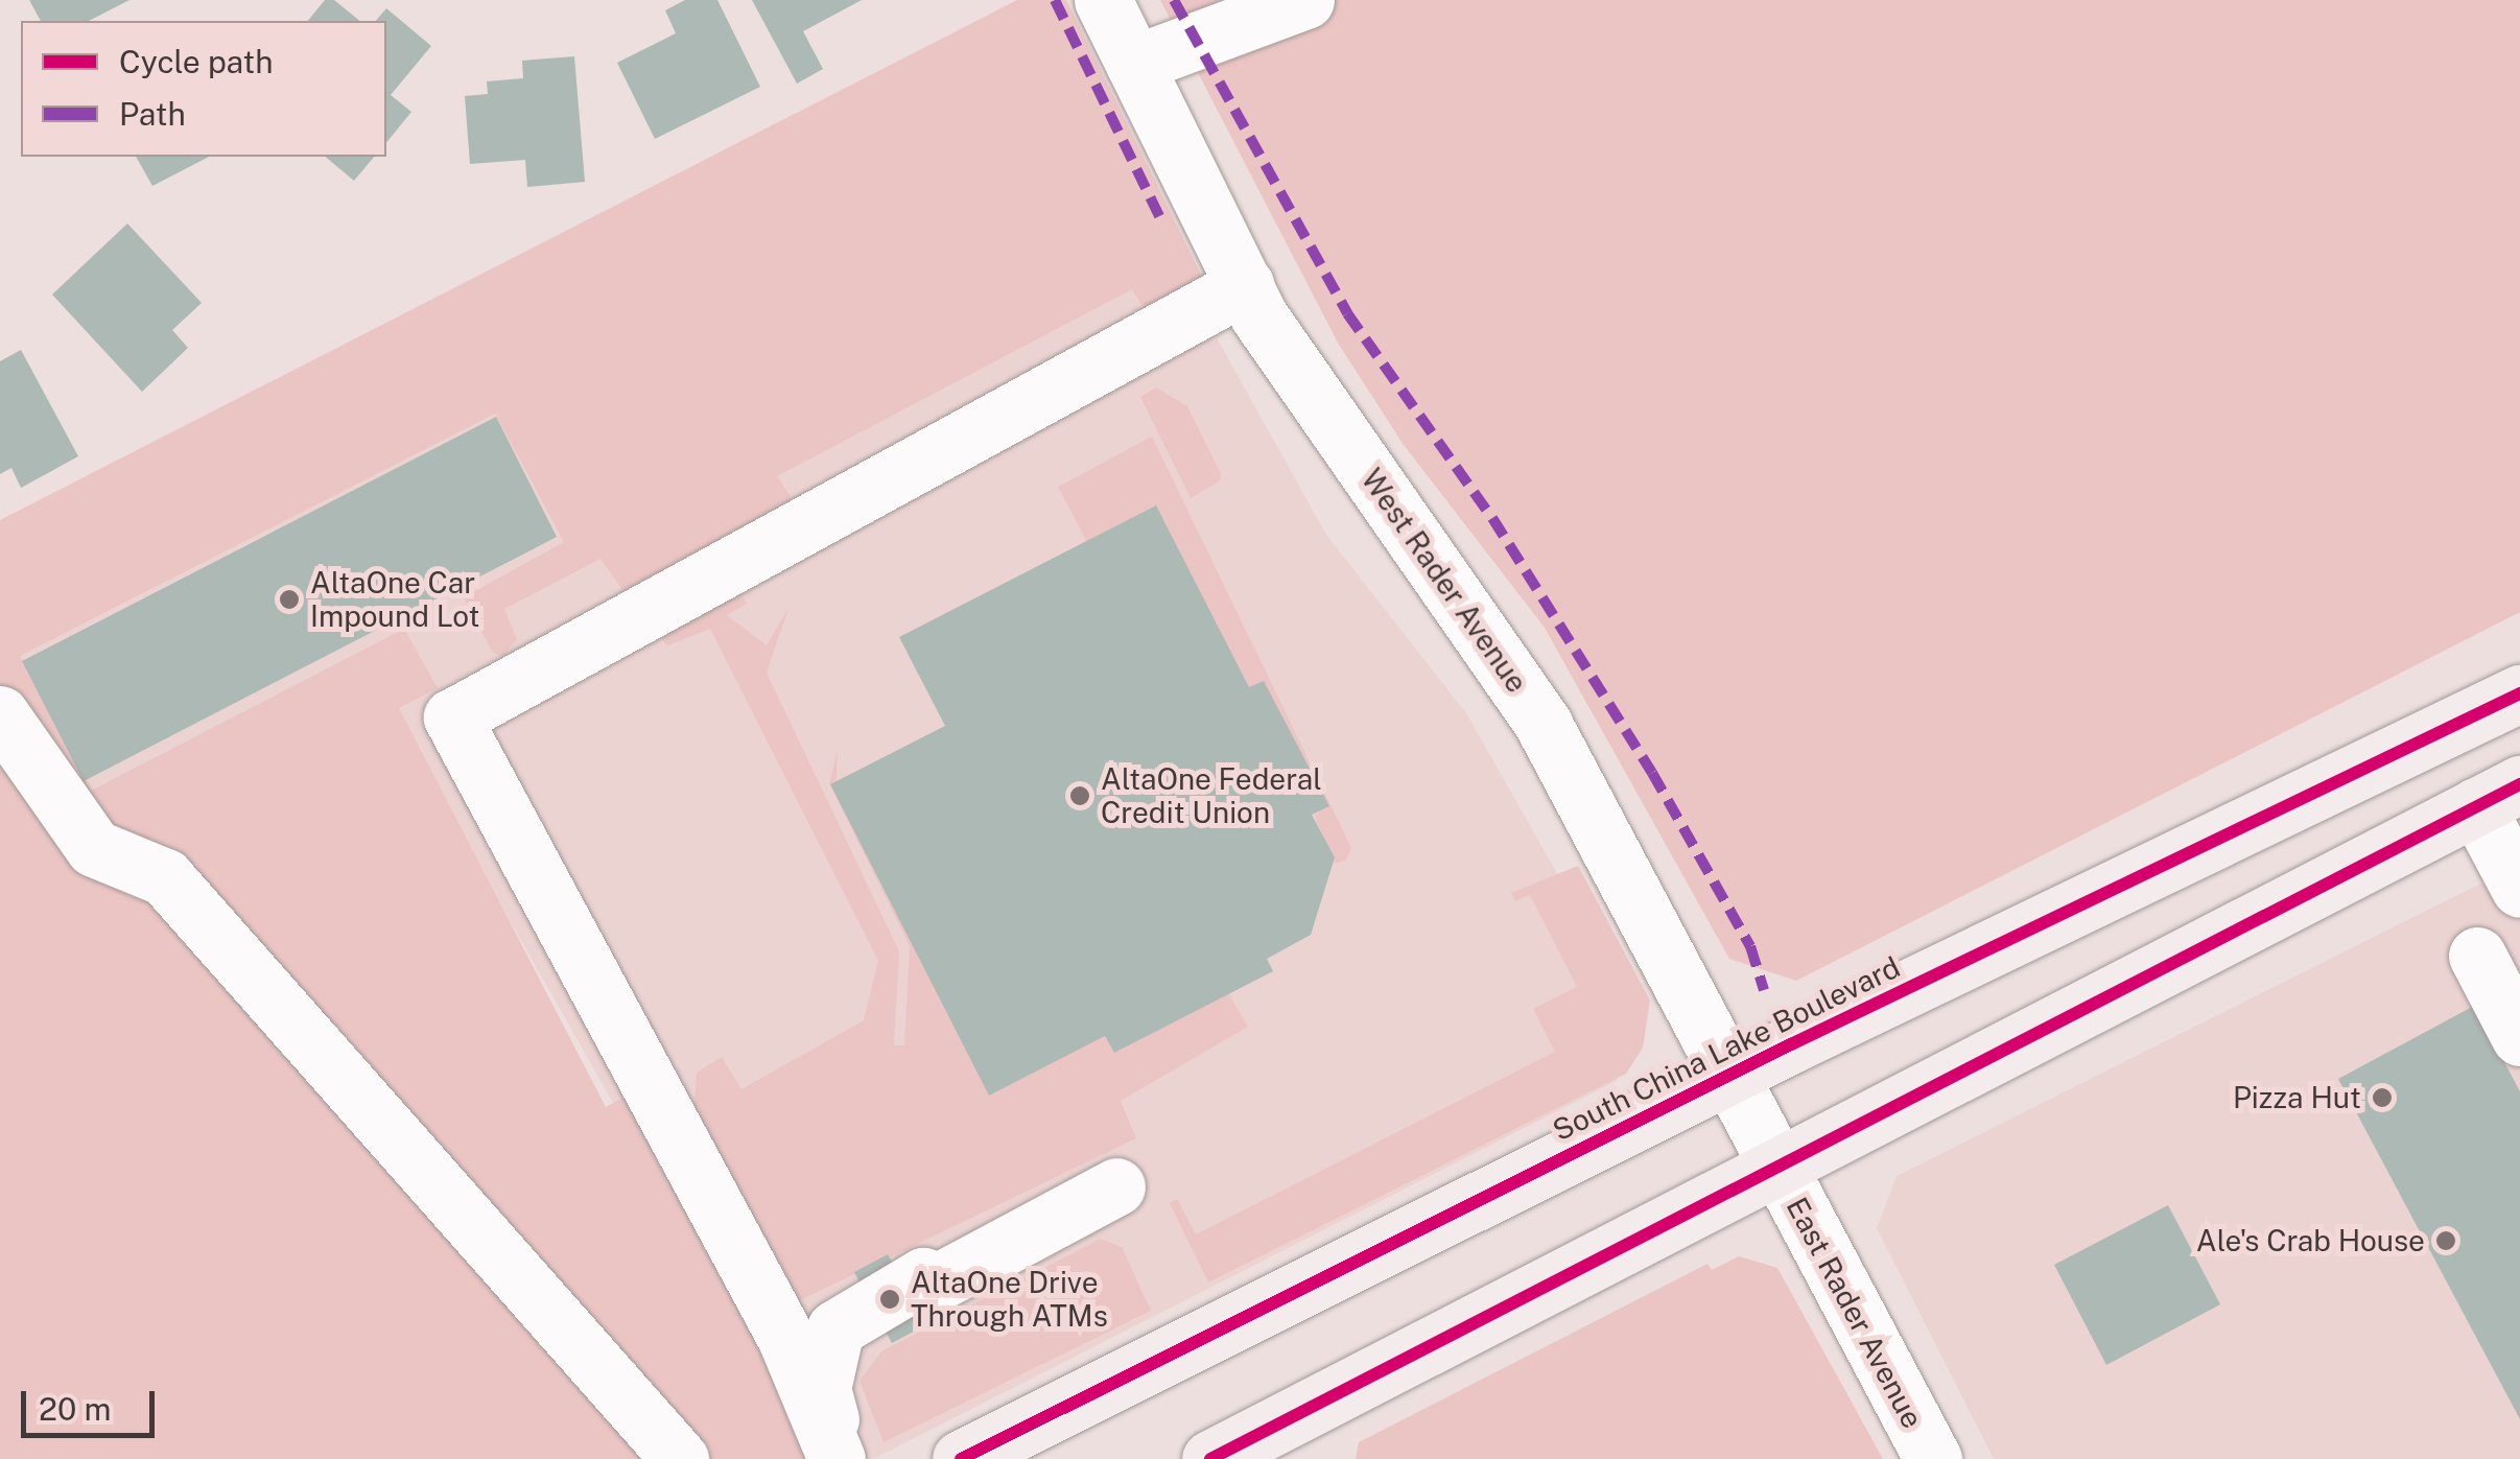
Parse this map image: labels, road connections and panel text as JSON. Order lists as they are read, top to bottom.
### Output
{
  "streets": {
    "main road": ["South China Lake Boulevard"],
    "street": ["West Rader Avenue", "East Rader Avenue"]
  },
  "crossings": [
    ["West Rader Avenue", "South China Lake Boulevard"],
    ["West Rader Avenue", "East Rader Avenue"]
  ],
  "places": [
    "AltaOne Car Impound Lot",
    "AltaOne Federal Credit Union",
    "Pizza Hut",
    "Ale's Crab House",
    "AltaOne Drive Through ATMs"
  ],
  "legend": ["Cycle path", "Path"],
  "scale_bar": "20 m"
}
